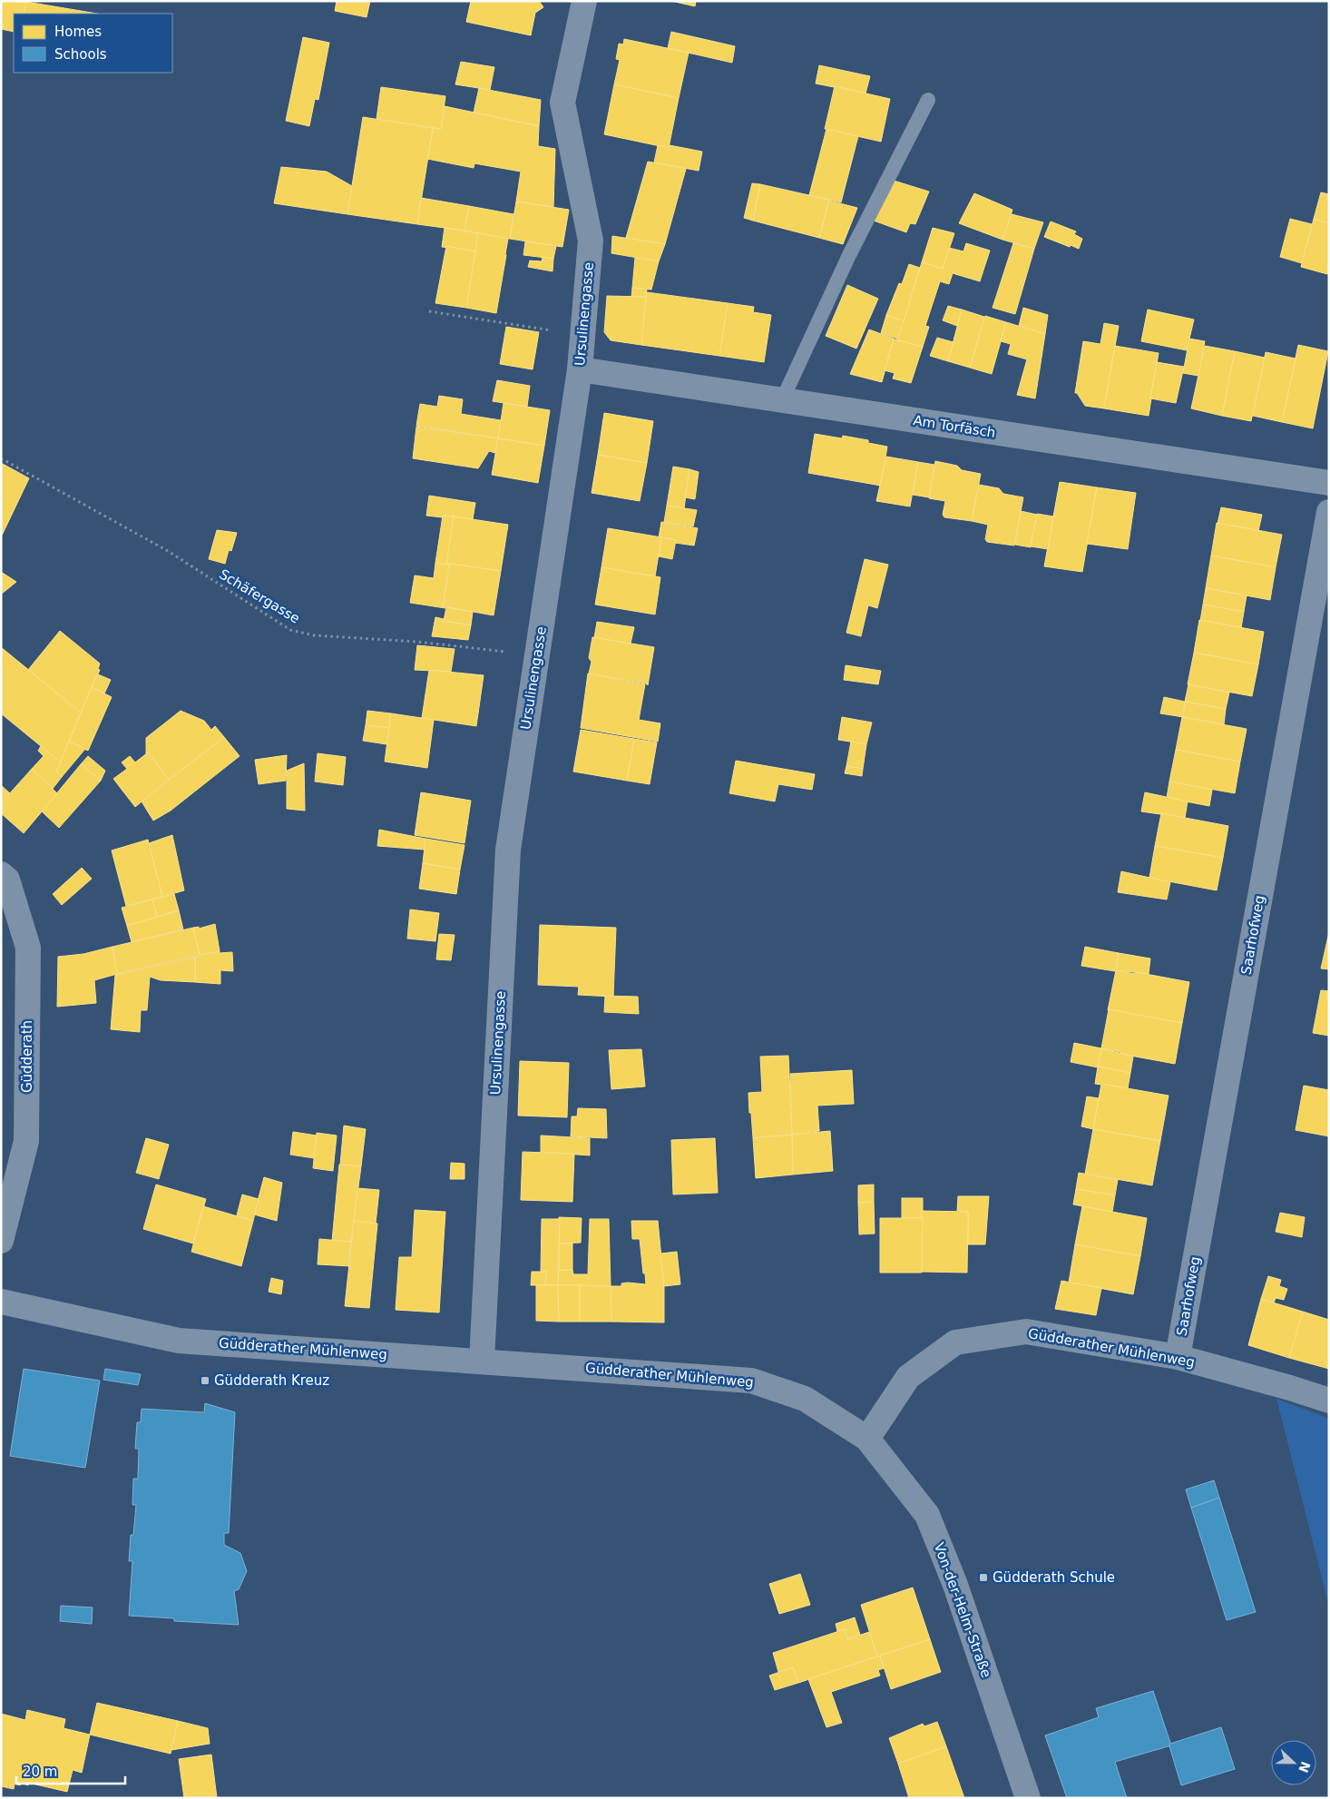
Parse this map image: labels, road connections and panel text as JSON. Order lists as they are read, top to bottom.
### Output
{
  "streets": {
    "street": [
      "Ursulinengasse",
      "Am Torfäsch",
      "Saarhofweg",
      "Güdderath",
      "Güdderather Mühlenweg",
      "Von-der-Helm-Straße"
    ],
    "path": ["Schäfergasse"]
  },
  "crossings": [
    ["Ursulinengasse", "Am Torfäsch"],
    ["Ursulinengasse", "Schäfergasse"],
    ["Ursulinengasse", "Güdderather Mühlenweg"],
    ["Saarhofweg", "Güdderather Mühlenweg"],
    ["Güdderather Mühlenweg", "Von-der-Helm-Straße"]
  ],
  "places": {
    "transit": ["Güdderath Kreuz", "Güdderath Schule"]
  },
  "legend": ["Homes", "Schools"],
  "scale_bar": "20 m",
  "north": "right"
}
